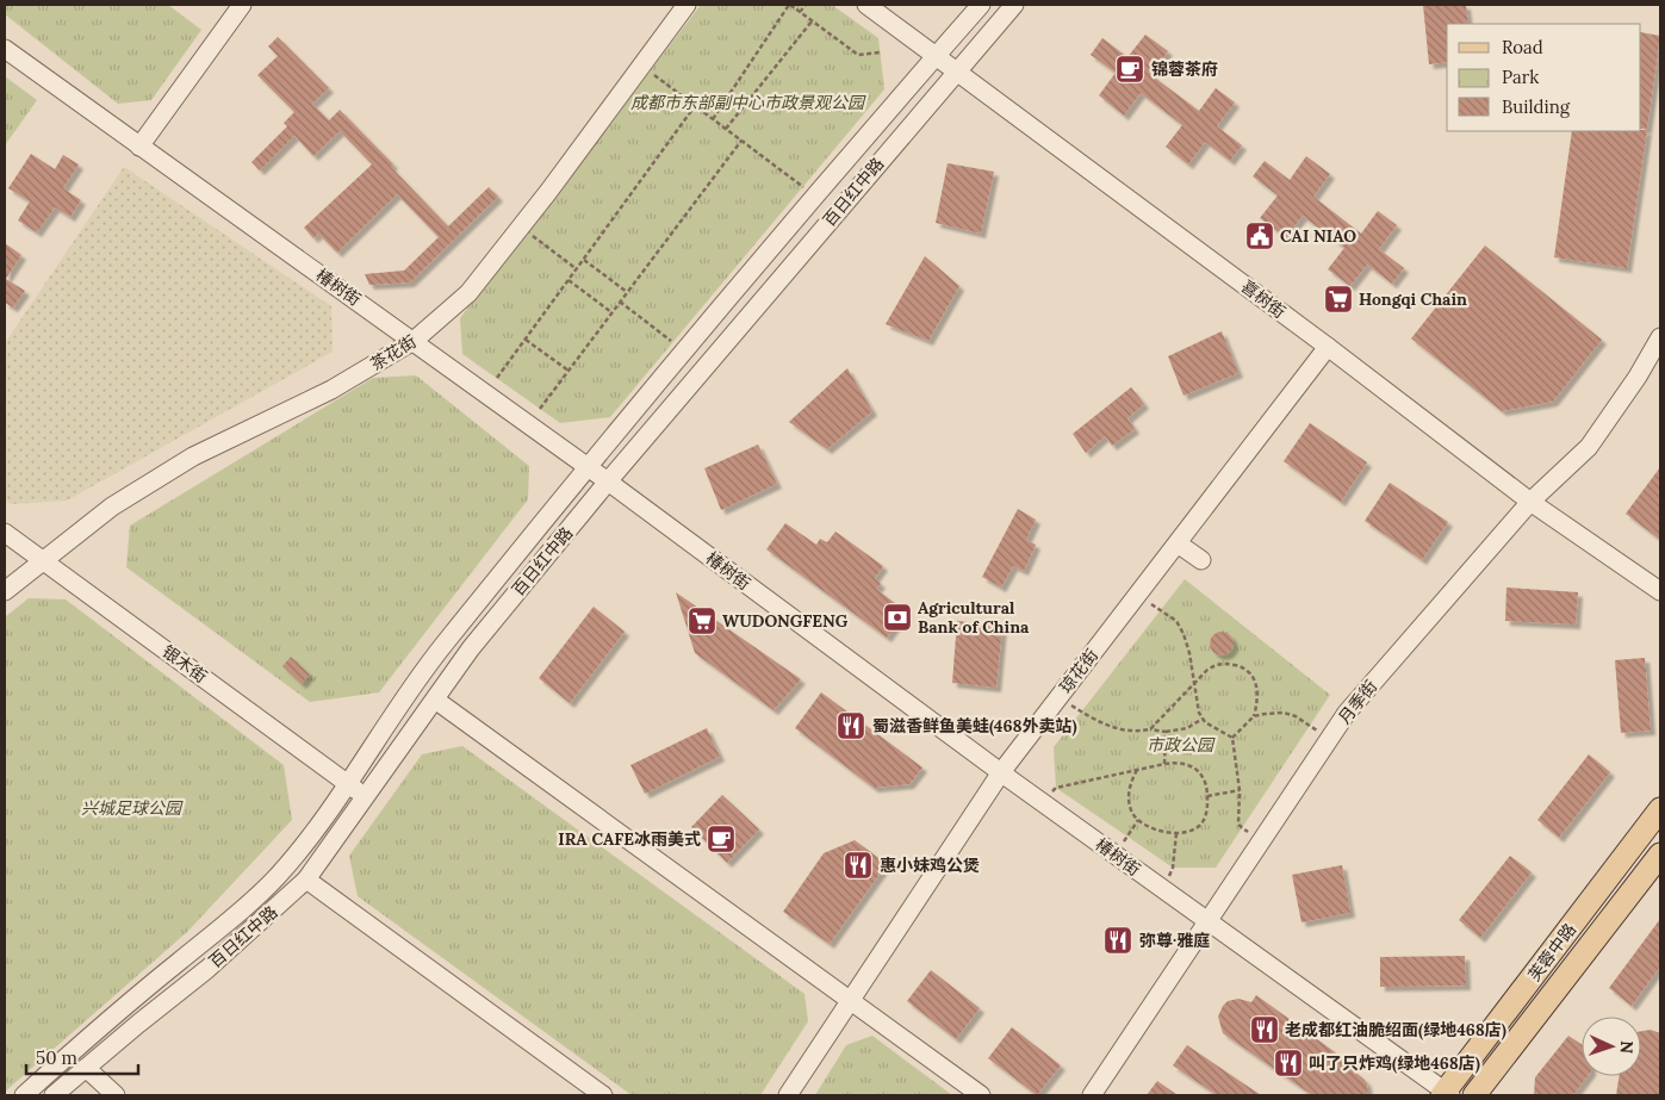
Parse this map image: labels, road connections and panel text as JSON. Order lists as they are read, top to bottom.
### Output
{
  "streets": {
    "main road": ["芙蓉中路"],
    "street": [
      "百日红中路",
      "椿树街",
      "喜树街",
      "茶花街",
      "银木街",
      "琼花街",
      "月季街"
    ]
  },
  "crossings": [
    ["百日红中路", "椿树街"],
    ["百日红中路", "喜树街"],
    ["百日红中路", "银木街"],
    ["椿树街", "茶花街"],
    ["椿树街", "琼花街"],
    ["椿树街", "月季街"],
    ["椿树街", "芙蓉中路"],
    ["喜树街", "琼花街"],
    ["喜树街", "月季街"],
    ["茶花街", "银木街"]
  ],
  "parks": ["成都市东部副中心市政景观公园", "市政公园", "兴城足球公园"],
  "places": {
    "cafe": ["锦蓉茶府", "IRA CAFE冰雨美式"],
    "public building": ["CAI NIAO"],
    "supermarket": ["Hongqi Chain", "WUDONGFENG"],
    "bank": ["Agricultural Bank of China"],
    "restaurant": [
      "蜀滋香鲜鱼美蛙(468外卖站)",
      "惠小妹鸡公煲",
      "弥尊·雅庭",
      "老成都红油脆绍面(绿地468店)",
      "叫了只炸鸡(绿地468店)"
    ]
  },
  "legend": ["Road", "Park", "Building"],
  "scale_bar": "50 m",
  "north": "right"
}
